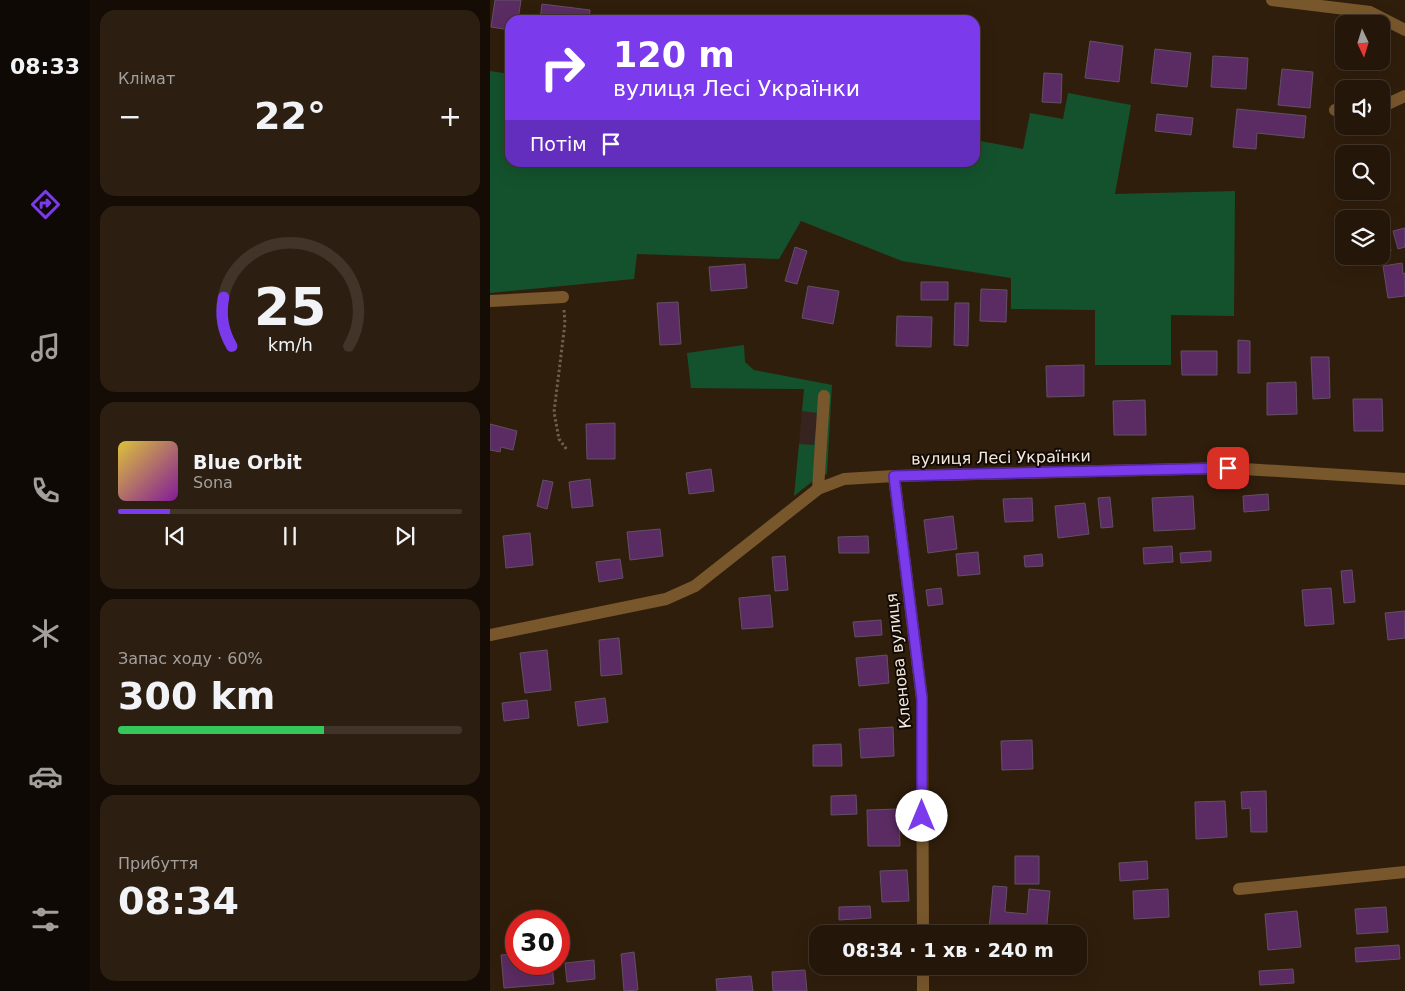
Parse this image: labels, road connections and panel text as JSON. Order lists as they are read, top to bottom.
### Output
{
  "streets": {
    "street": ["вулиця Лесі Українки", "Кленова вулиця"]
  },
  "crossings": [
    ["вулиця Лесі Українки", "Кленова вулиця"]
  ],
  "north": "bottom",
  "page": {
    "tabs": "08:33",
    "tile": [
      "Клімат",
      ["Запас ходу · 60%", "300 km"],
      ["Прибуття", "08:34"]
    ],
    "turn": ["120 m", "вулиця Лесі Українки"],
    "heat": ["−", "22°", "+"],
    "then": "Потім",
    "song": ["Blue Orbit", "Sona"],
    "limit": "30",
    "trip": "08:34 · 1 хв · 240 m",
    "gauge": ["25", "km/h"]
  }
}
